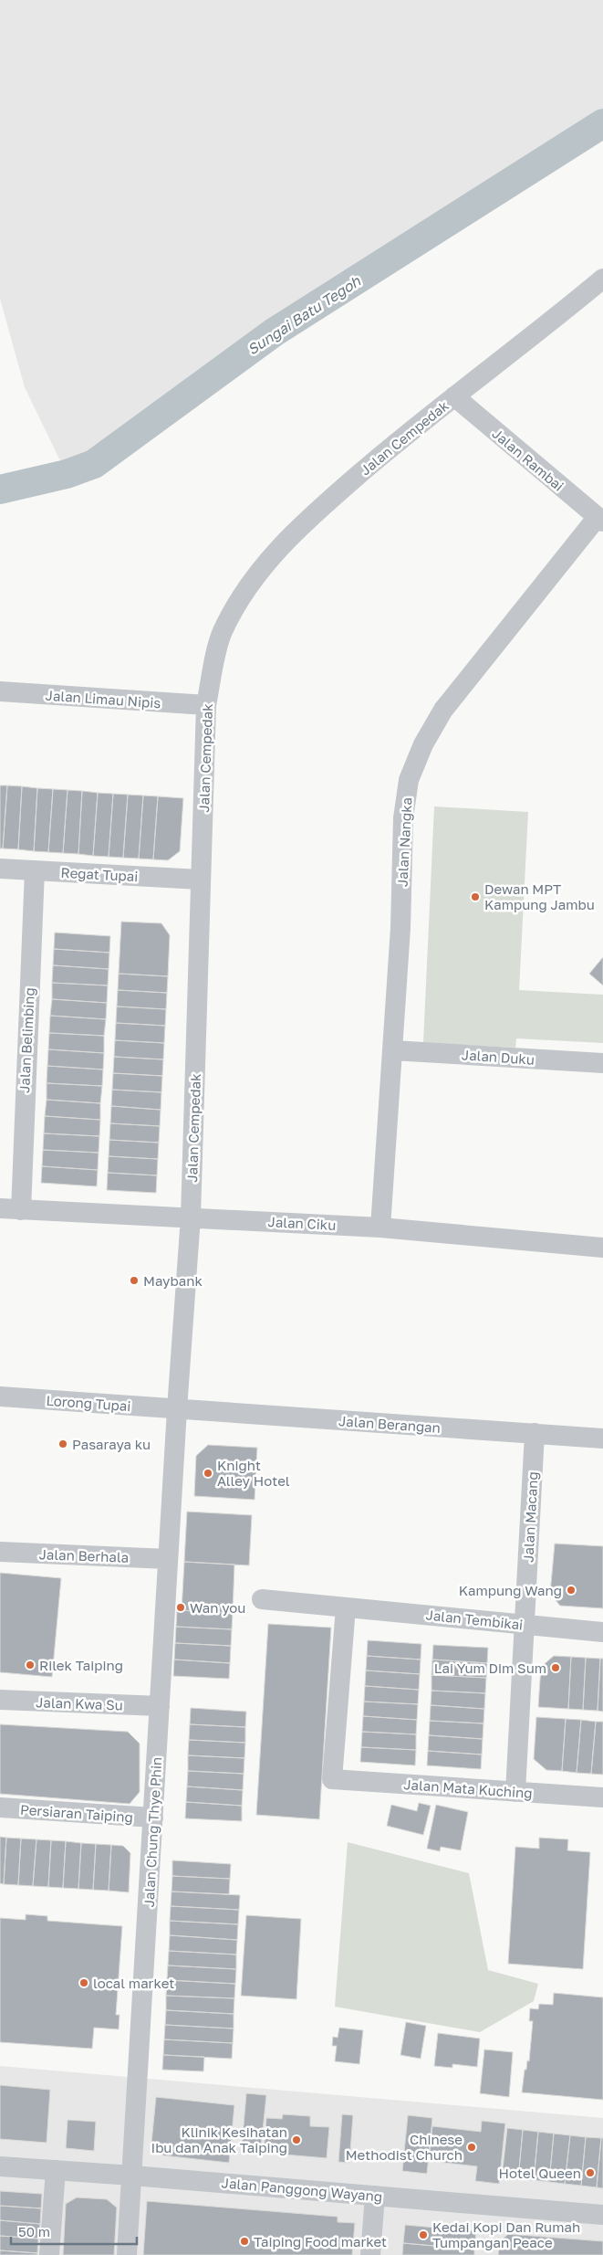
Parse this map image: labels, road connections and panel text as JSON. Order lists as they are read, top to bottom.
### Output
{
  "streets": {
    "street": [
      "Jalan Cempedak",
      "Jalan Rambai",
      "Jalan Limau Nipis",
      "Jalan Nangka",
      "Regat Tupai",
      "Jalan Belimbing",
      "Jalan Duku",
      "Jalan Ciku",
      "Lorong Tupai",
      "Jalan Berangan",
      "Jalan Macang",
      "Jalan Berhala",
      "Jalan Tembikai",
      "Jalan Kwa Su",
      "Jalan Mata Kuching",
      "Persiaran Taiping",
      "Jalan Chung Thye Phin",
      "Jalan Panggong Wayang"
    ]
  },
  "crossings": [
    ["Jalan Cempedak", "Jalan Rambai"],
    ["Jalan Cempedak", "Jalan Limau Nipis"],
    ["Jalan Cempedak", "Regat Tupai"],
    ["Jalan Cempedak", "Jalan Ciku"],
    ["Jalan Cempedak", "Lorong Tupai"],
    ["Jalan Cempedak", "Jalan Berangan"],
    ["Jalan Cempedak", "Jalan Chung Thye Phin"],
    ["Jalan Rambai", "Jalan Nangka"],
    ["Jalan Nangka", "Jalan Duku"],
    ["Jalan Nangka", "Jalan Ciku"],
    ["Regat Tupai", "Jalan Belimbing"],
    ["Jalan Belimbing", "Jalan Ciku"],
    ["Lorong Tupai", "Jalan Berangan"],
    ["Lorong Tupai", "Jalan Chung Thye Phin"],
    ["Jalan Berangan", "Jalan Macang"],
    ["Jalan Berangan", "Jalan Chung Thye Phin"],
    ["Jalan Macang", "Jalan Tembikai"],
    ["Jalan Macang", "Jalan Mata Kuching"],
    ["Jalan Berhala", "Jalan Chung Thye Phin"],
    ["Jalan Tembikai", "Jalan Mata Kuching"],
    ["Jalan Kwa Su", "Jalan Chung Thye Phin"],
    ["Persiaran Taiping", "Jalan Chung Thye Phin"],
    ["Jalan Chung Thye Phin", "Jalan Panggong Wayang"]
  ],
  "water": ["Sungai Batu Tegoh"],
  "places": [
    "Dewan MPT Kampung Jambu",
    "Maybank",
    "Pasaraya ku",
    "Knight Alley Hotel",
    "Kampung Wang",
    "Wan you",
    "Rilek Taiping",
    "Lai Yum Dim Sum",
    "local market",
    "Klinik Kesihatan Ibu dan Anak Taiping",
    "Chinese Methodist Church",
    "Hotel Queen",
    "Kedai Kopi Dan Rumah Tumpangan Peace",
    "Taiping Food market"
  ],
  "scale_bar": "50 m"
}
